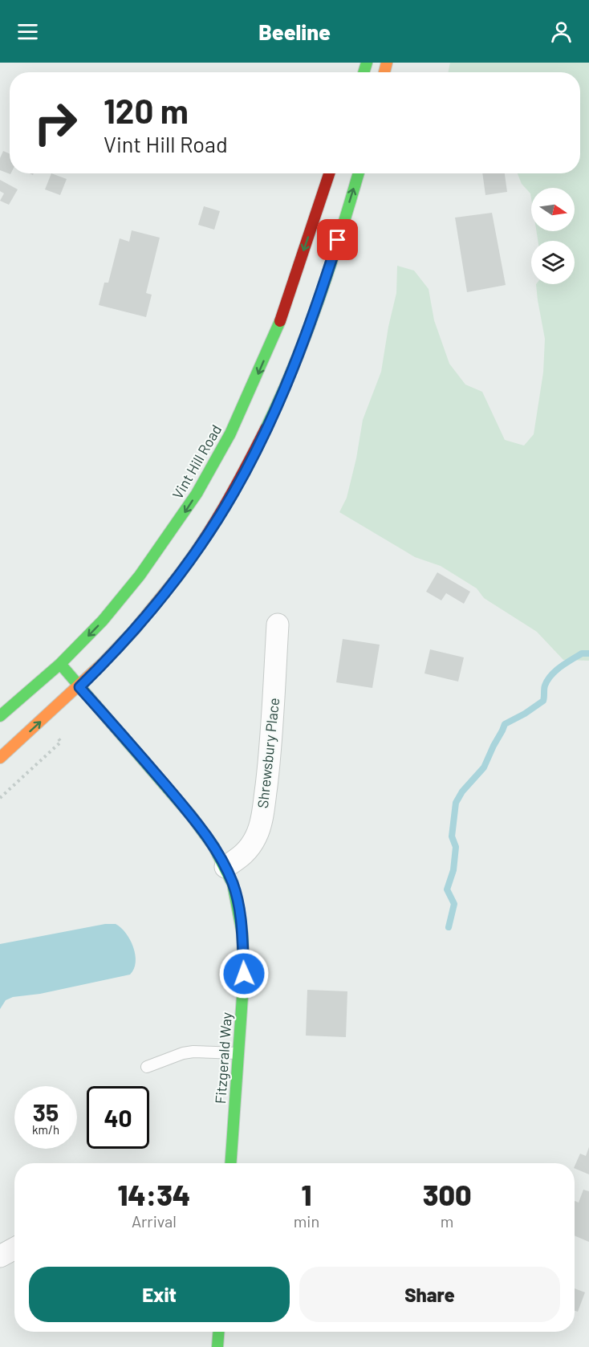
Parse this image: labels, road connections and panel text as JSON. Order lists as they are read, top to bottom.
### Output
{
  "streets": {
    "main road": ["Vint Hill Road", "Fitzgerald Way"],
    "street": ["Shrewsbury Place"]
  },
  "crossings": [
    ["Vint Hill Road", "Fitzgerald Way"],
    ["Shrewsbury Place", "Fitzgerald Way"]
  ],
  "north": "right",
  "page": {
    "header": "Beeline",
    "turn": ["120 m", "Vint Hill Road"],
    "speed": "35 km/h",
    "limit": "40",
    "eta": [
      "14:34",
      "Arrival",
      "1",
      "min",
      "300",
      "m"
    ],
    "buttons": ["Exit", "Share"]
  }
}
